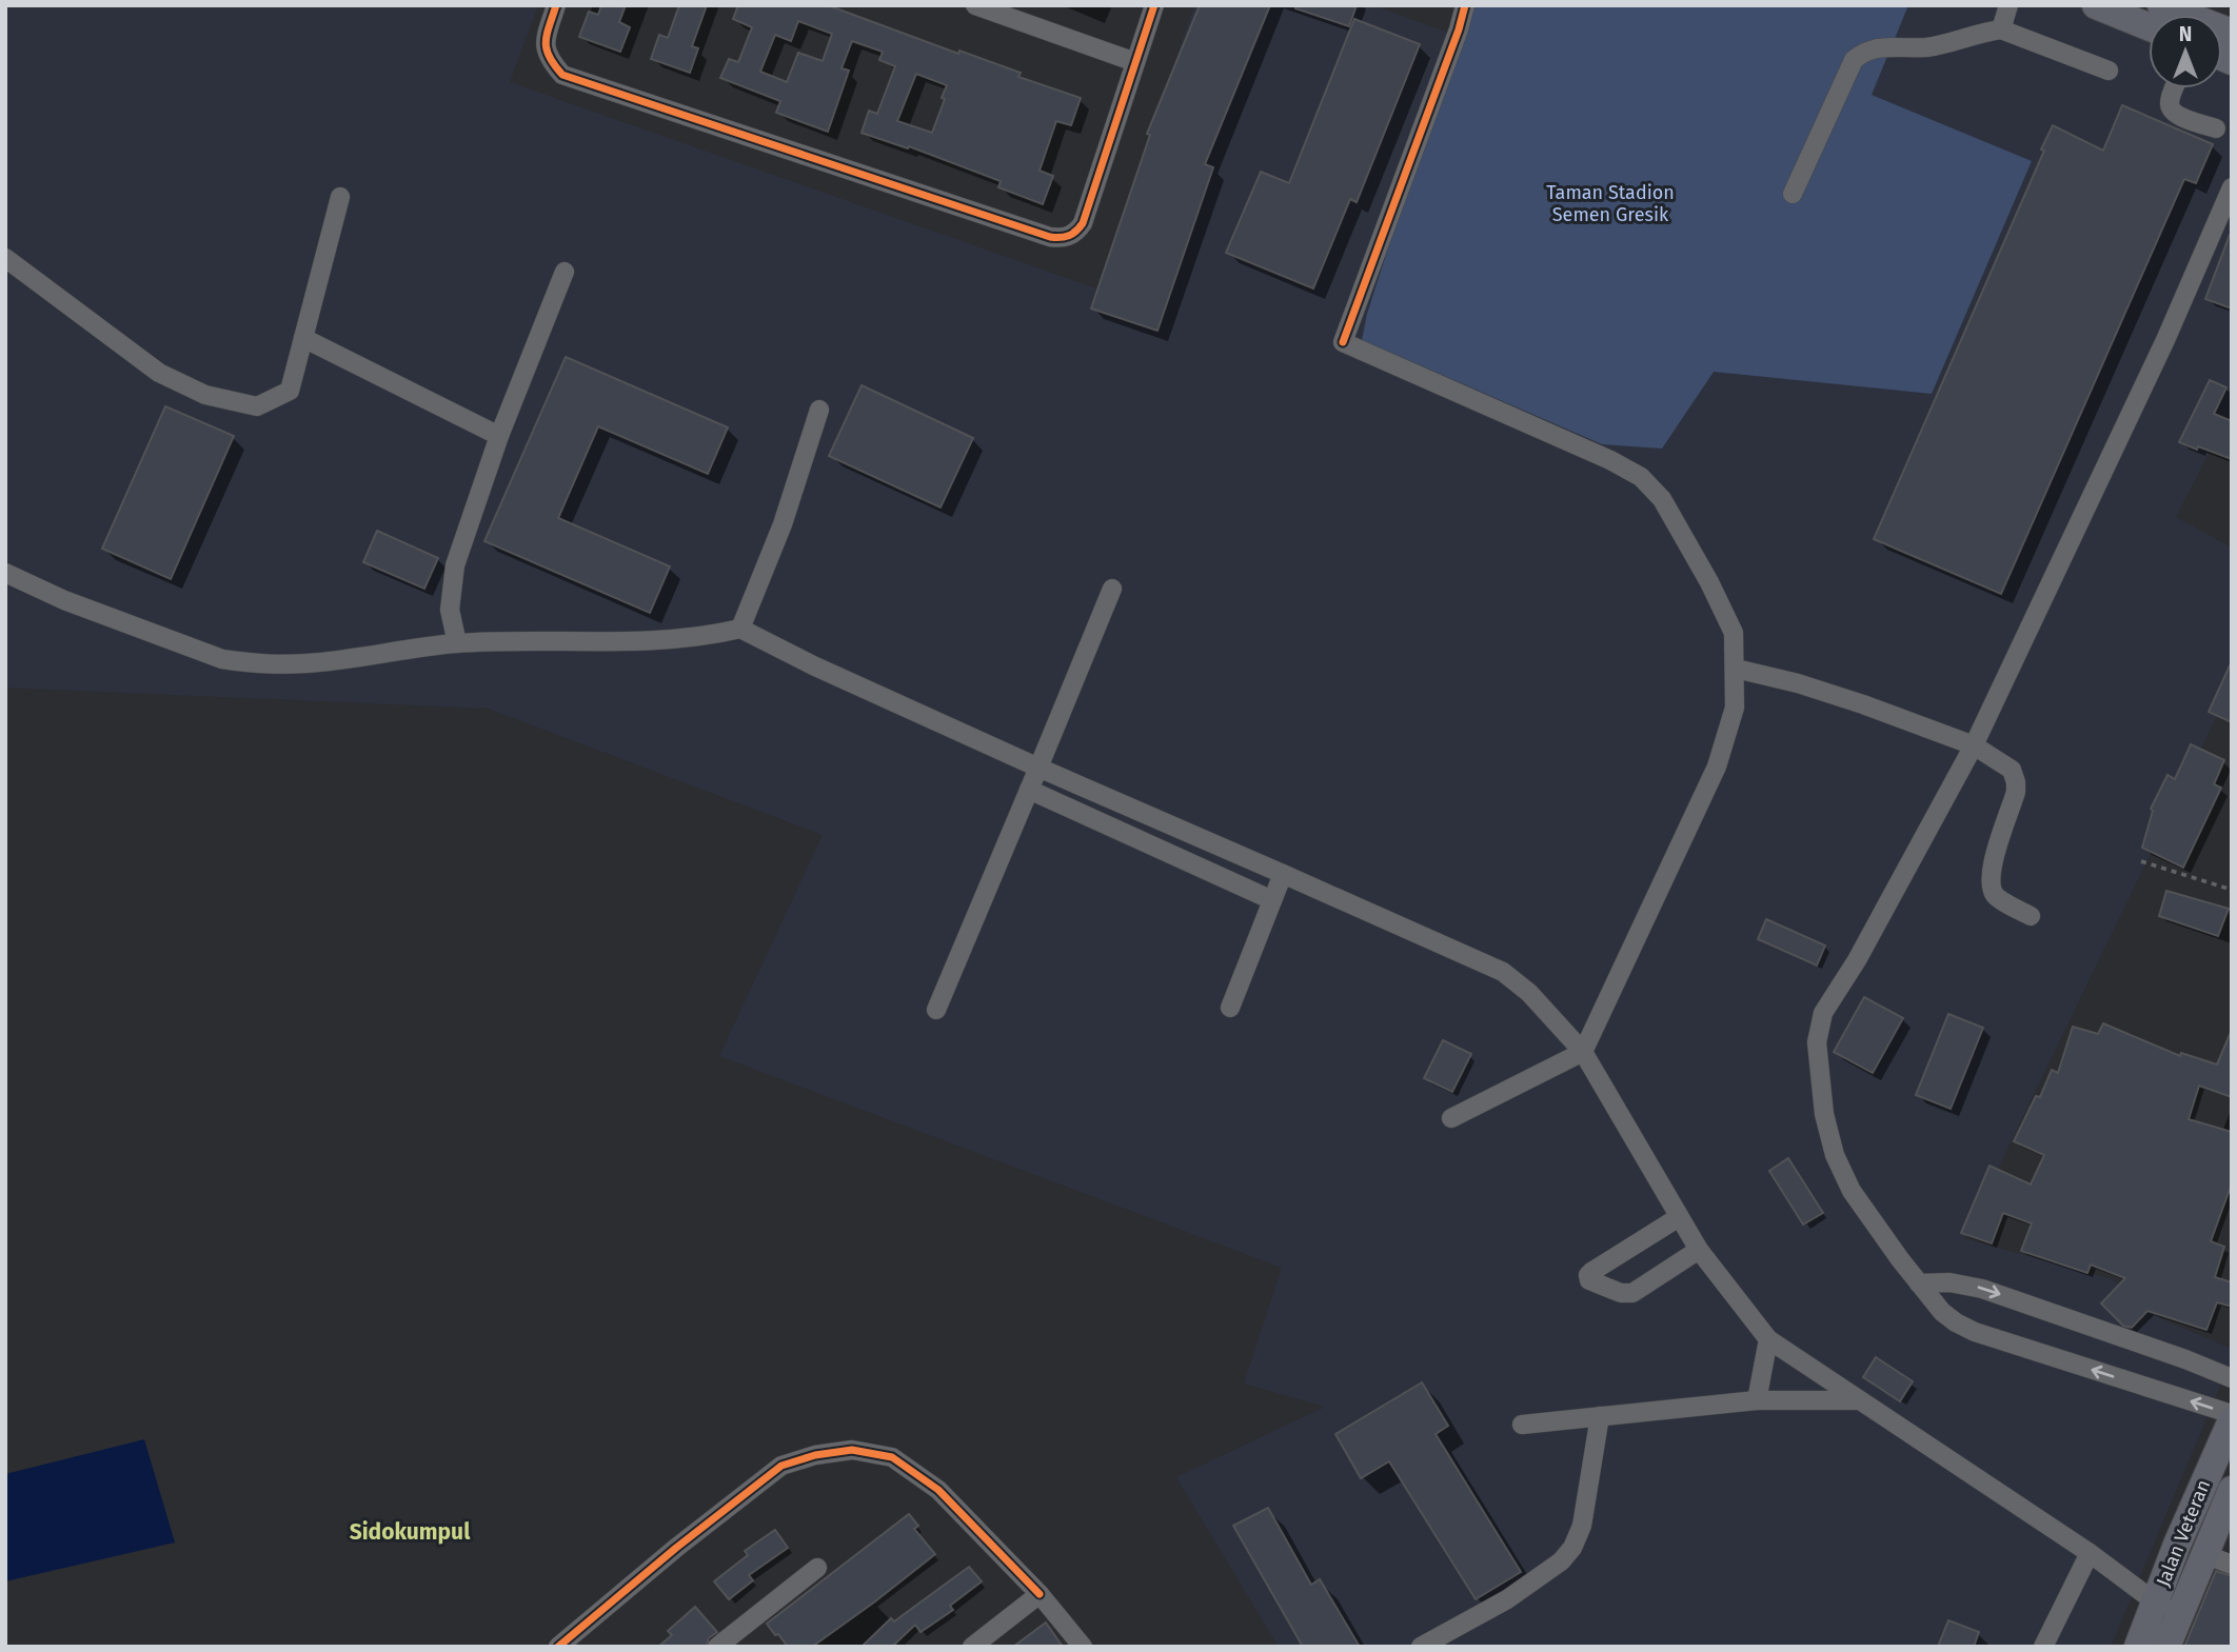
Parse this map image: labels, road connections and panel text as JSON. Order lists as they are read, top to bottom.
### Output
{
  "streets": {
    "highway": ["Jalan Veteran"]
  },
  "districts": ["Sidokumpul"],
  "parks": ["Taman Stadion Semen Gresik"],
  "north": "top"
}
